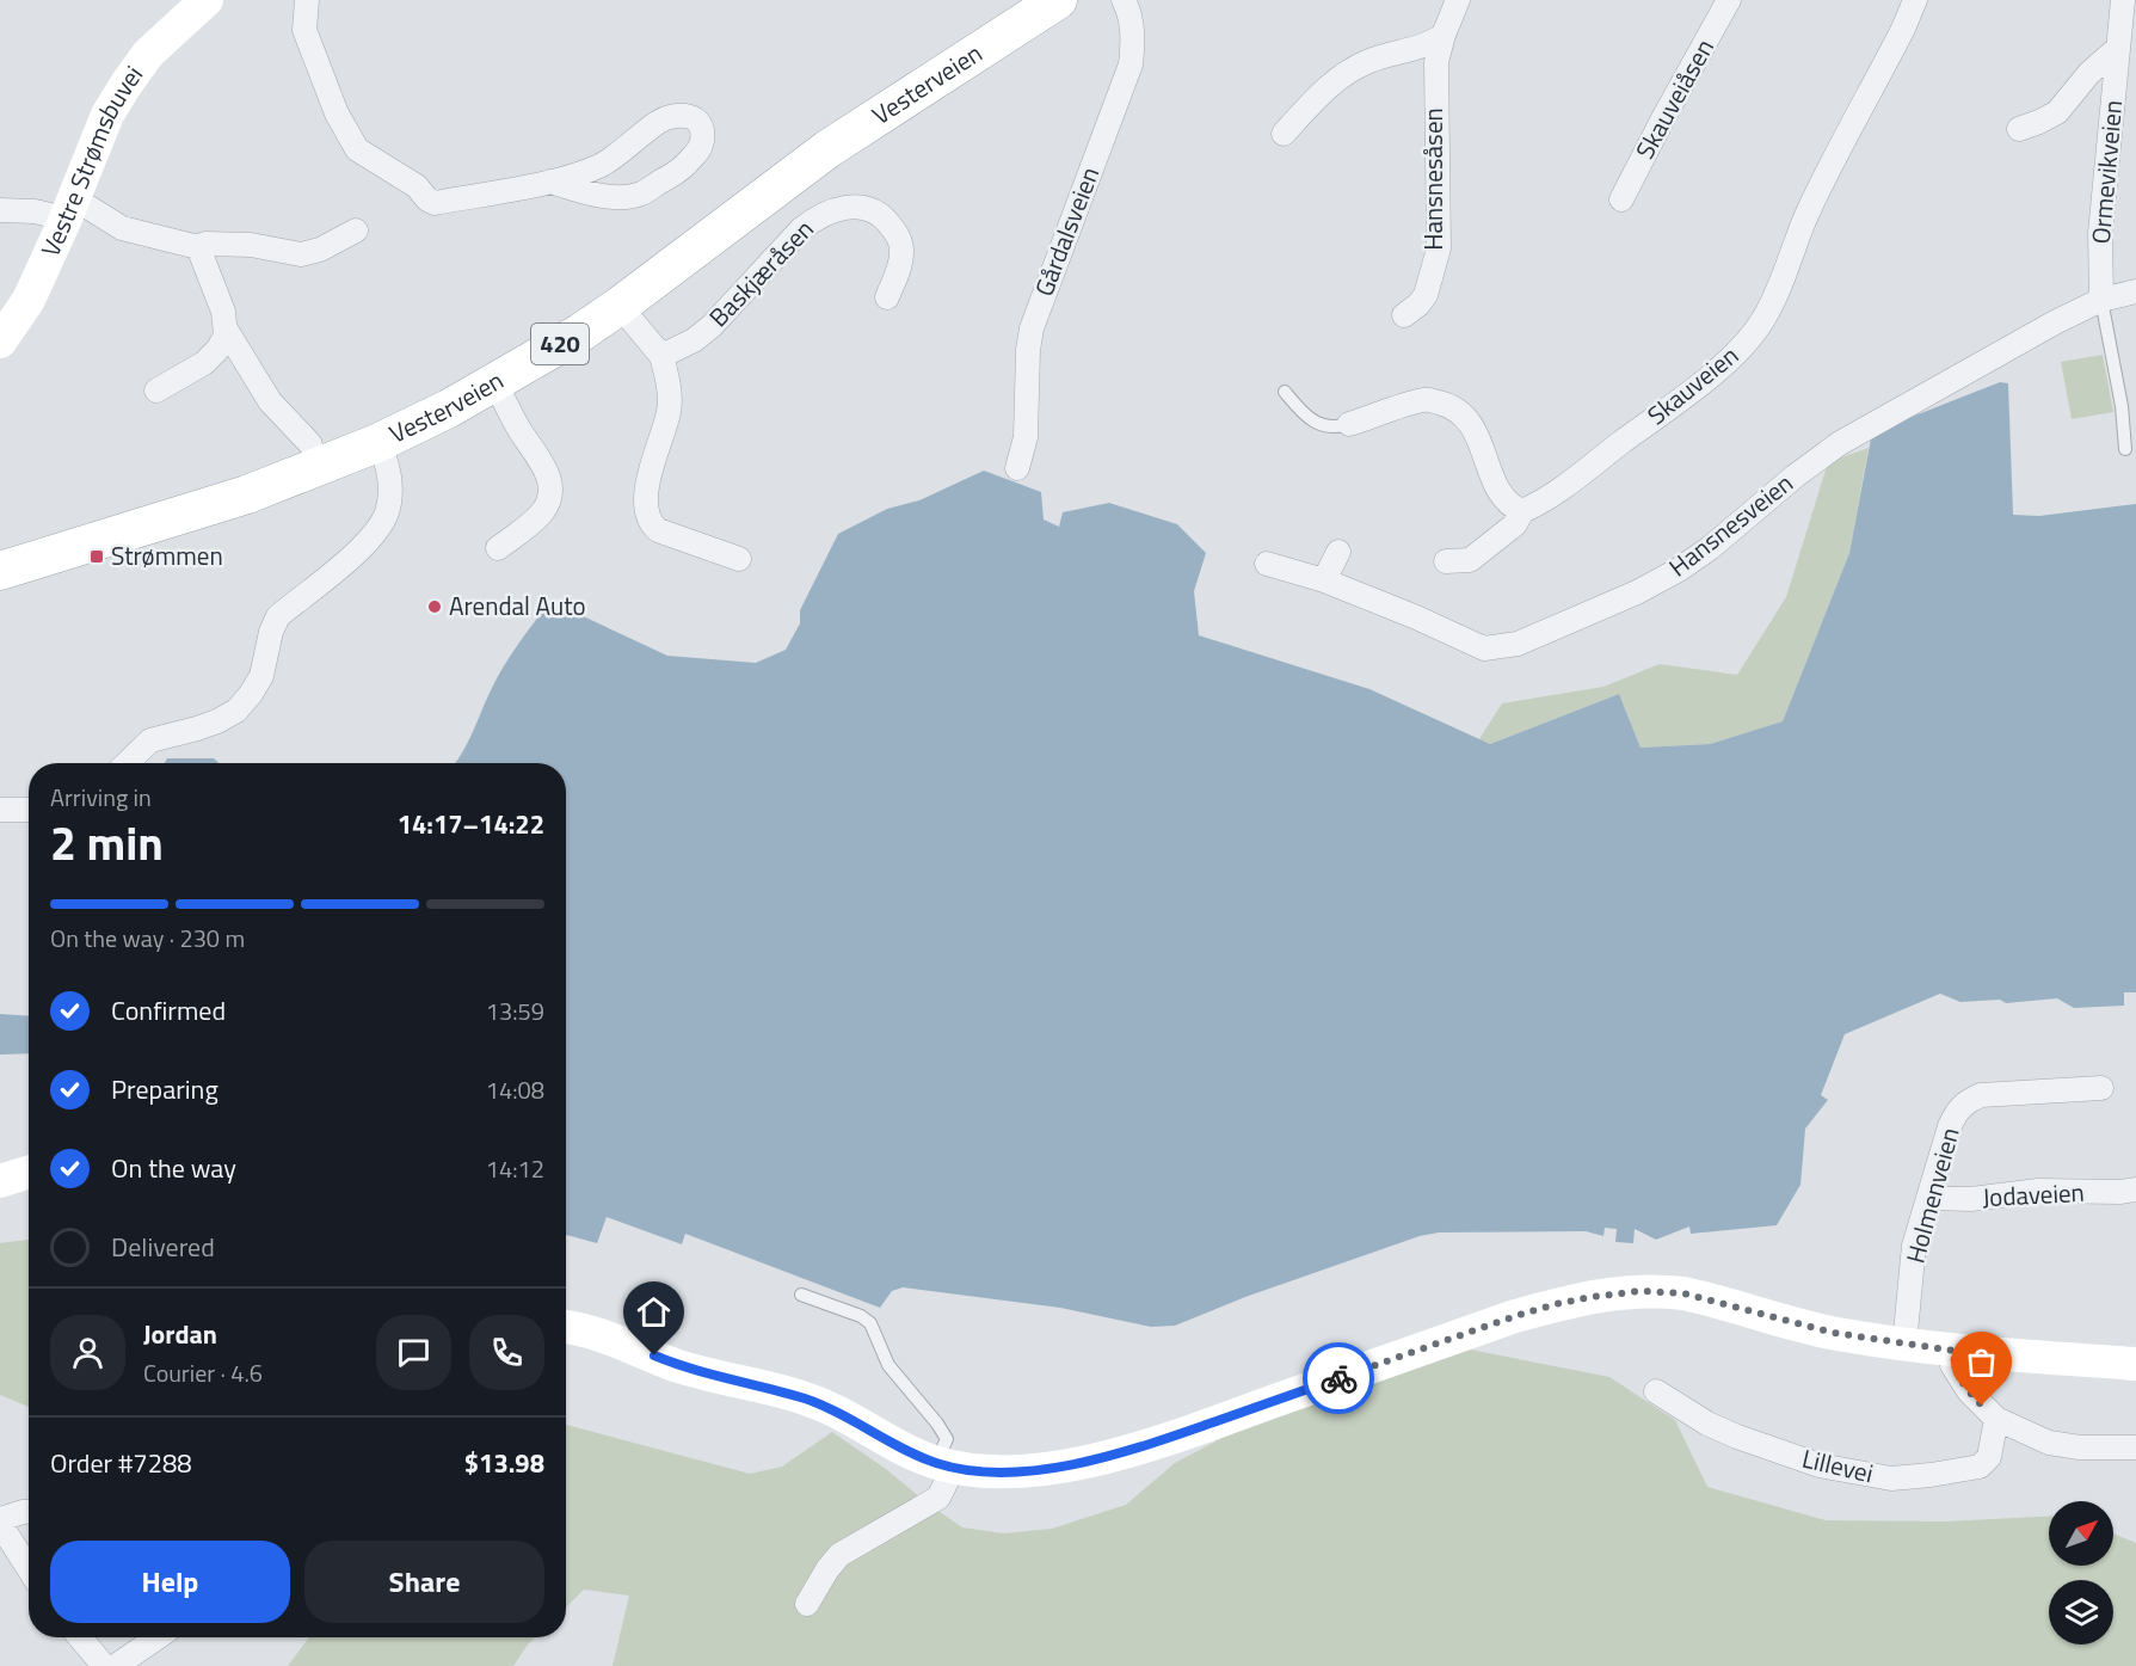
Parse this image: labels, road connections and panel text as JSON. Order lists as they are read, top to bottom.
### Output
{
  "streets": {
    "main road": ["Vesterveien", "Vestre Strømsbuvei", "420"],
    "street": [
      "Skauveiåsen",
      "Ormevikveien",
      "Hansnesåsen",
      "Gårdalsveien",
      "Baskjæråsen",
      "Skauveien",
      "Hansnesveien",
      "Holmenveien",
      "Jodaveien",
      "Lillevei"
    ]
  },
  "crossings": [
    ["Ormevikveien", "Hansnesveien"],
    ["Holmenveien", "Jodaveien"]
  ],
  "places": {
    "transit": ["Strømmen"],
    "other": ["Arendal Auto"]
  },
  "north": "top right",
  "page": {
    "heading": ["2 min", "Arriving in", "14:17–14:22"],
    "panel": [
      "Jordan",
      "Courier · 4.6",
      "Order #7288",
      "$13.98"
    ],
    "bar": "On the way · 230 m",
    "list": [
      ["Confirmed", "13:59"],
      ["Preparing", "14:08"],
      ["On the way", "14:12"],
      "Delivered"
    ],
    "buttons": ["Help", "Share"]
  }
}
